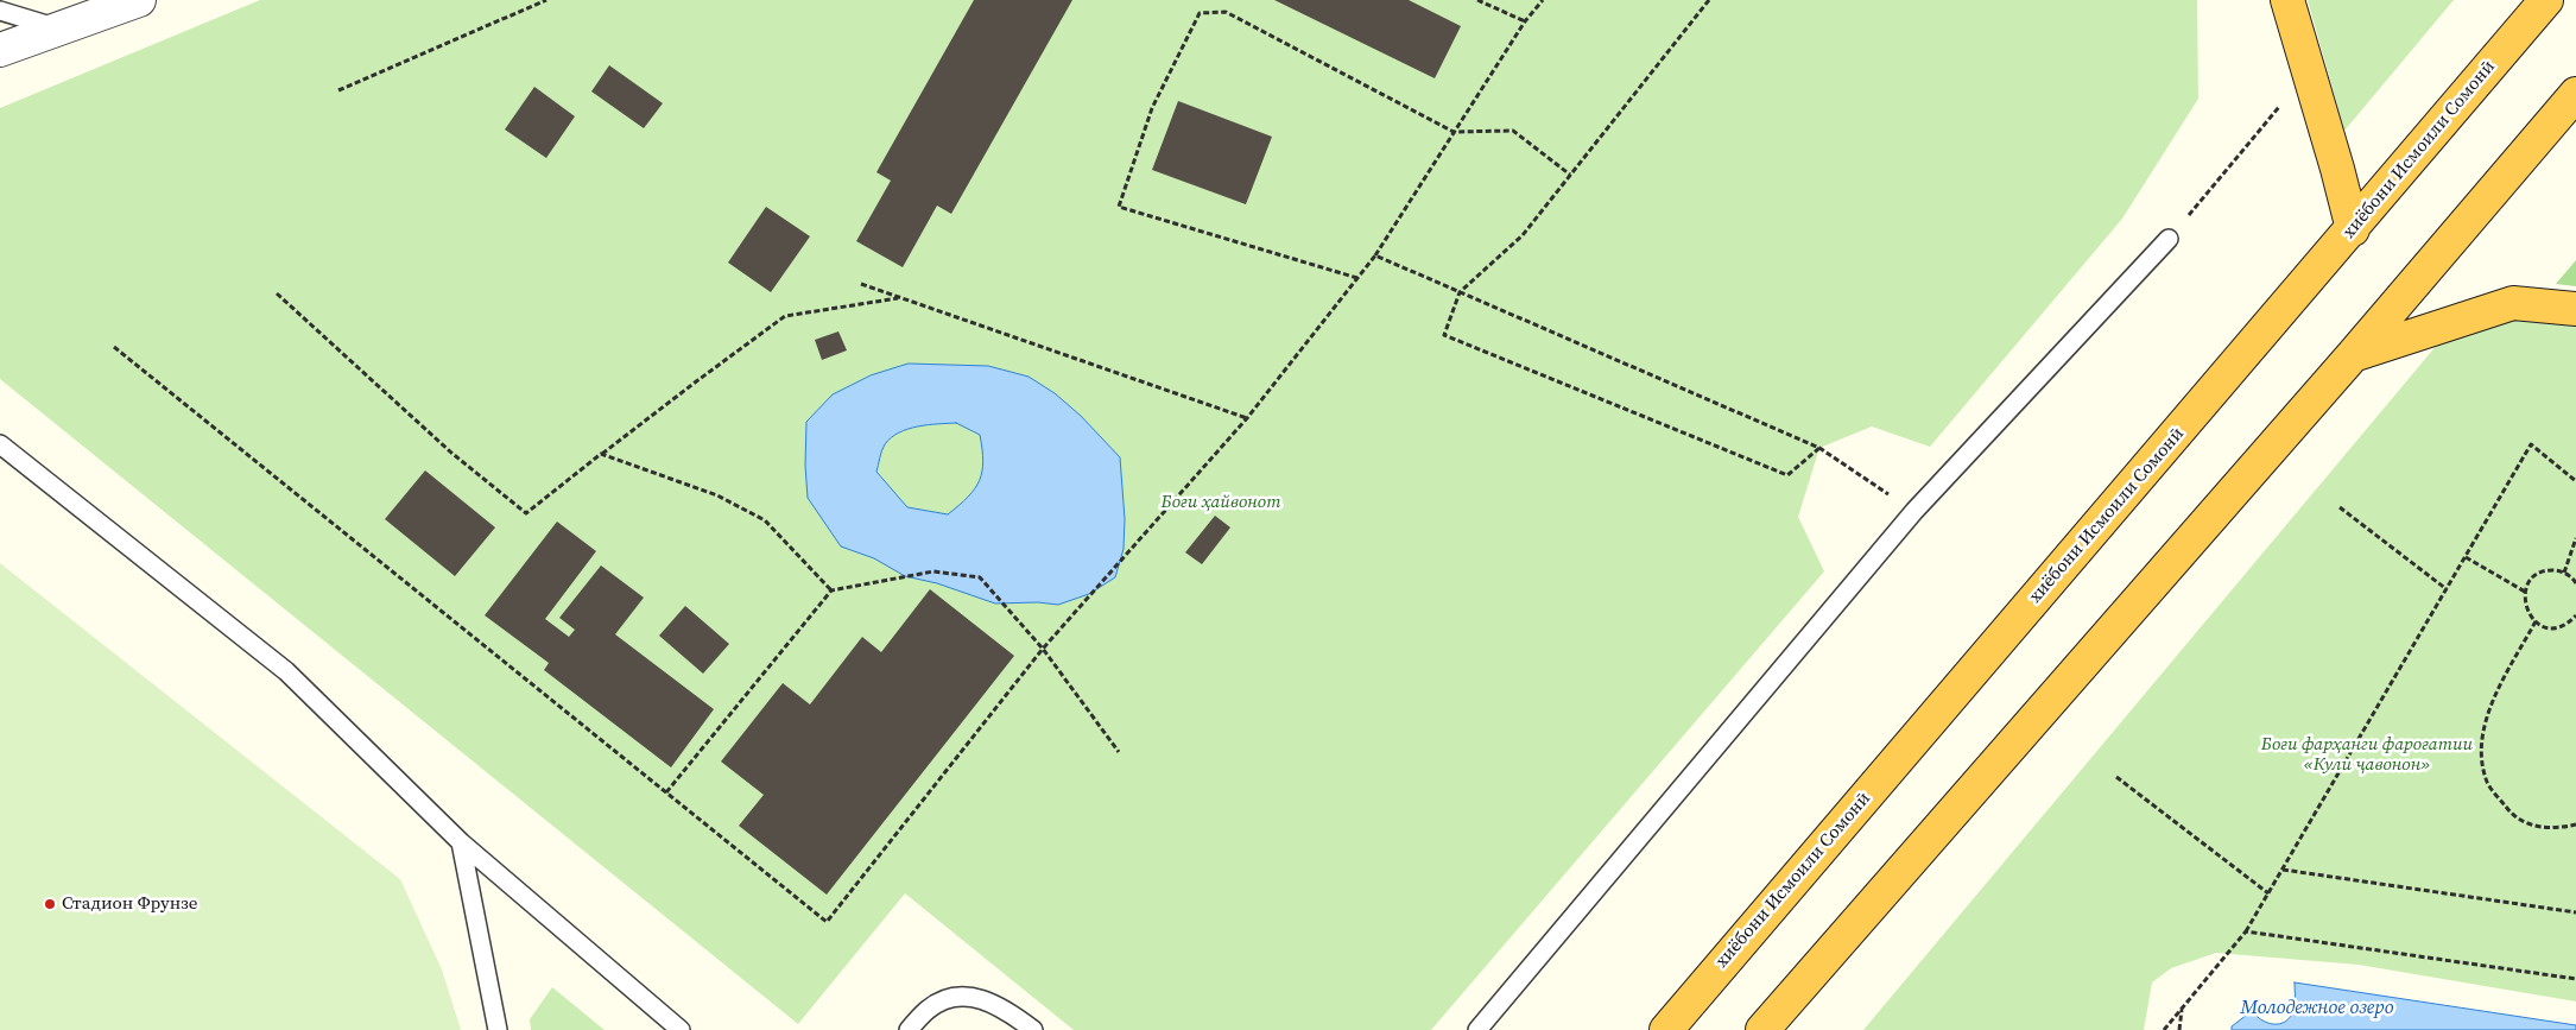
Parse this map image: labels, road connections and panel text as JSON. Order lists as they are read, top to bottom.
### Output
{
  "streets": {
    "highway": ["хиёбони Исмоили Сомонӣ"]
  },
  "water": ["Молодежное озеро"],
  "parks": ["Боғи ҳайвонот", "Боғи фарҳанги фароғатии «Кули ҷавонон»"],
  "places": ["Стадион Фрунзе"]
}
